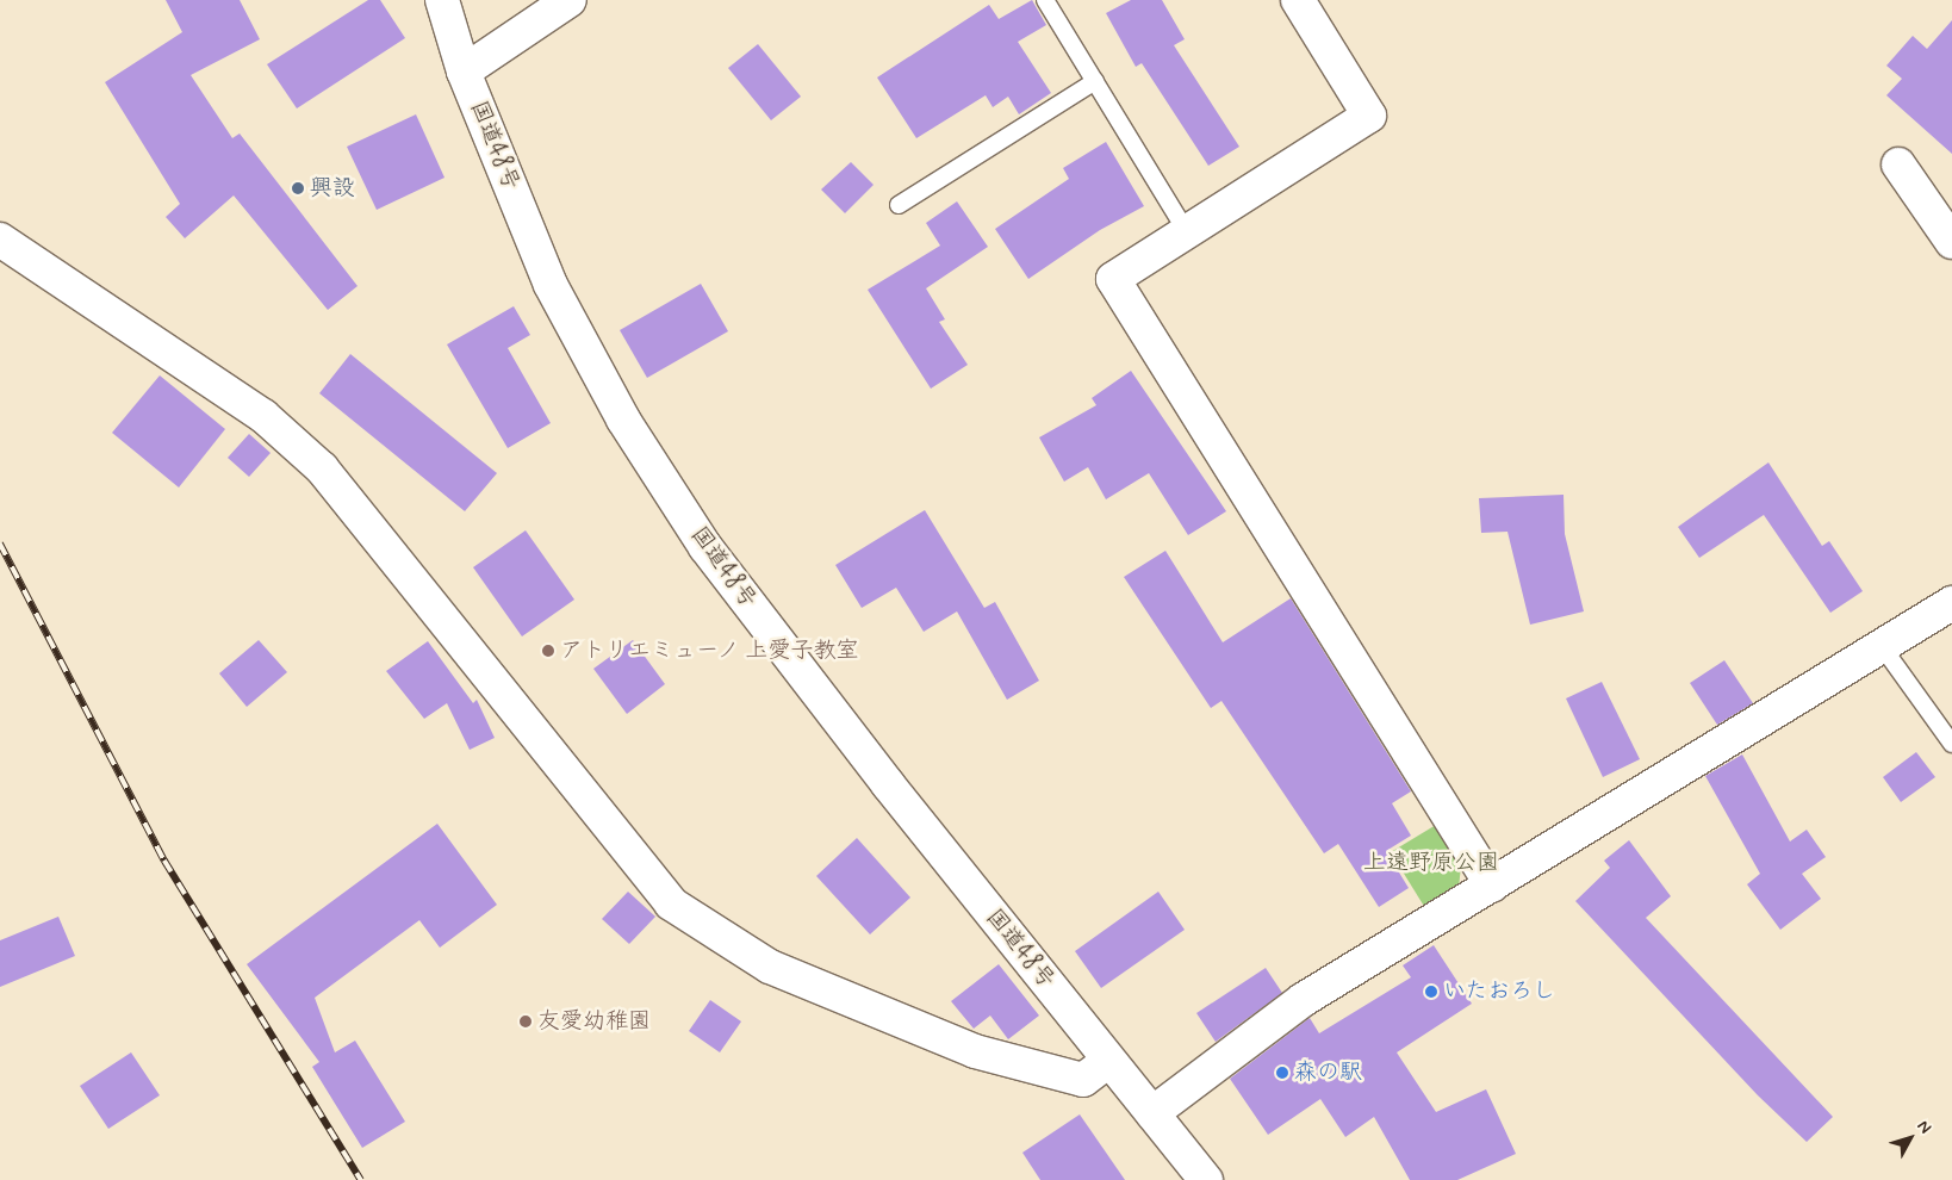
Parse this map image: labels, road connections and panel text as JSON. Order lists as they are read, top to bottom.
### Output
{
  "streets": {
    "main road": ["国道48号"]
  },
  "parks": ["上遠野原公園"],
  "places": [
    "興設",
    "アトリエミューノ 上愛子教室",
    "いたおろし",
    "友愛幼稚園",
    "森の駅"
  ],
  "north": "top right"
}
